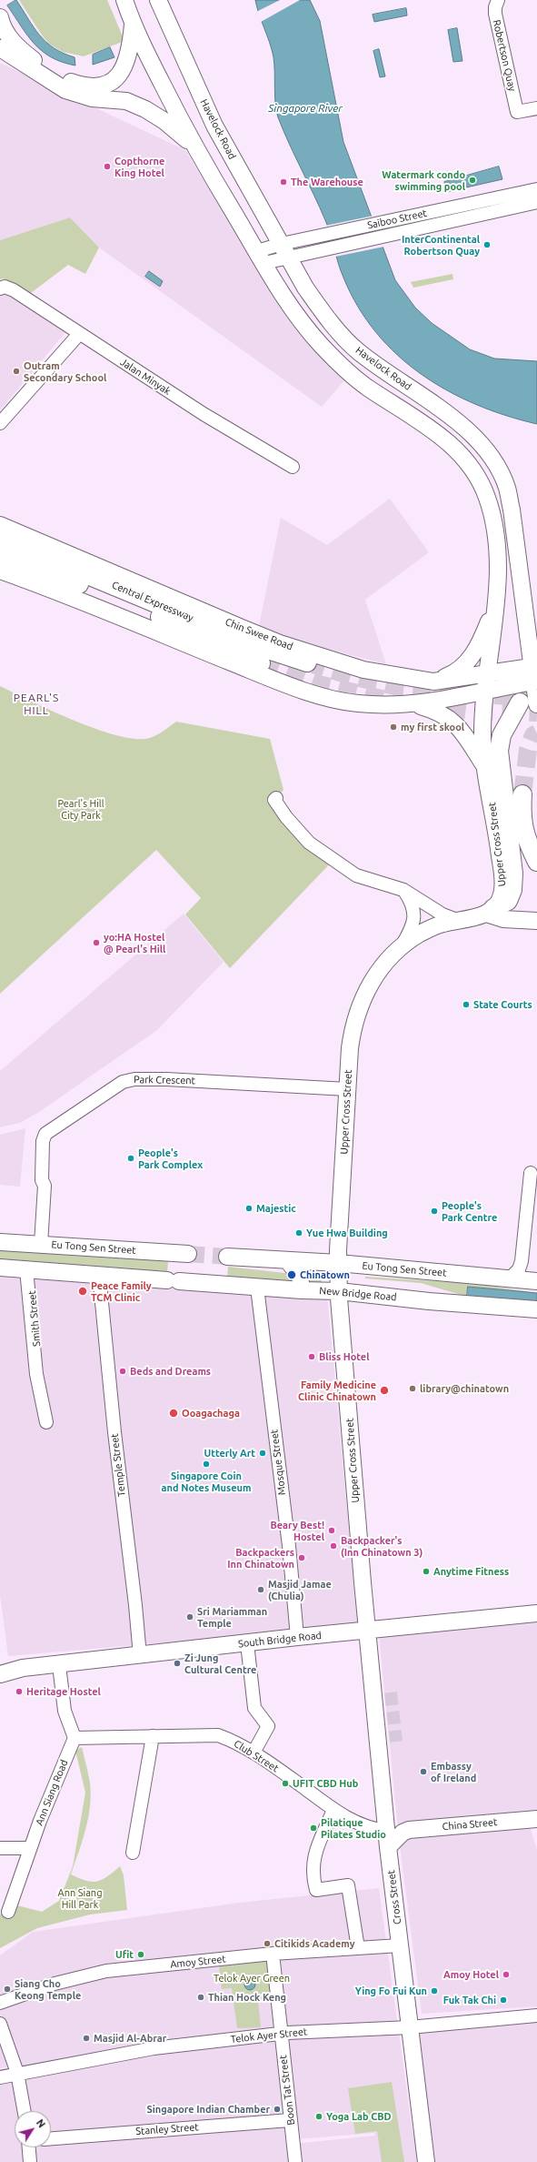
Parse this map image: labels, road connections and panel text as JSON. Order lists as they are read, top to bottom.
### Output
{
  "streets": {
    "highway": ["Central Expressway"],
    "main road": [
      "Havelock Road",
      "Chin Swee Road",
      "Upper Cross Street",
      "Eu Tong Sen Street",
      "New Bridge Road",
      "South Bridge Road",
      "China Street",
      "Cross Street"
    ],
    "street": [
      "Robertson Quay",
      "Saiboo Street",
      "Jalan Minyak",
      "Park Crescent",
      "Smith Street",
      "Mosque Street",
      "Temple Street",
      "Club Street",
      "Ann Siang Road",
      "Amoy Street",
      "Telok Ayer Street",
      "Boon Tat Street",
      "Stanley Street"
    ]
  },
  "crossings": [
    ["Havelock Road", "Saiboo Street"],
    ["Havelock Road", "Chin Swee Road"],
    ["Central Expressway", "Chin Swee Road"],
    ["Chin Swee Road", "Upper Cross Street"],
    ["Upper Cross Street", "Park Crescent"],
    ["Upper Cross Street", "Eu Tong Sen Street"],
    ["Upper Cross Street", "New Bridge Road"],
    ["Upper Cross Street", "South Bridge Road"],
    ["Park Crescent", "Eu Tong Sen Street"],
    ["New Bridge Road", "Smith Street"],
    ["New Bridge Road", "Mosque Street"],
    ["New Bridge Road", "Temple Street"],
    ["Mosque Street", "South Bridge Road"],
    ["Temple Street", "South Bridge Road"],
    ["Club Street", "Ann Siang Road"],
    ["Club Street", "China Street"],
    ["Club Street", "Cross Street"],
    ["China Street", "Cross Street"],
    ["Cross Street", "Amoy Street"],
    ["Cross Street", "Telok Ayer Street"],
    ["Amoy Street", "Boon Tat Street"],
    ["Telok Ayer Street", "Boon Tat Street"],
    ["Boon Tat Street", "Stanley Street"]
  ],
  "districts": ["PEARL'S HILL"],
  "water": ["Singapore River"],
  "parks": ["Pearl's Hill City Park", "Ann Siang Hill Park", "Telok Ayer Green"],
  "places": [
    "Copthorne King Hotel",
    "Watermark condo swimming pool",
    "The Warehouse",
    "InterContinental Robertson Quay",
    "Outram Secondary School",
    "my first skool",
    "yo:HA Hostel @ Pearl's Hill",
    "State Courts",
    "People's Park Complex",
    "Majestic",
    "People's Park Centre",
    "Yue Hwa Building",
    "Chinatown",
    "Peace Family TCM Clinic",
    "Bliss Hotel",
    "Beds and Dreams",
    "library@chinatown",
    "Family Medicine Clinic Chinatown",
    "Ooagachaga",
    "Utterly Art",
    "Singapore Coin and Notes Museum",
    "Beary Best! Hostel",
    "Backpacker's (Inn Chinatown 3)",
    "Backpackers Inn Chinatown",
    "Anytime Fitness",
    "Masjid Jamae (Chulia)",
    "Sri Mariamman Temple",
    "Zi Jung Cultural Centre",
    "Heritage Hostel",
    "Embassy of Ireland",
    "UFIT CBD Hub",
    "Pilatique Pilates Studio",
    "Citikids Academy",
    "Ufit",
    "Amoy Hotel",
    "Siang Cho Keong Temple",
    "Ying Fo Fui Kun",
    "Thian Hock Keng",
    "Fuk Tak Chi",
    "Masjid Al-Abrar",
    "Singapore Indian Chamber",
    "Yoga Lab CBD"
  ],
  "north": "top right"
}
